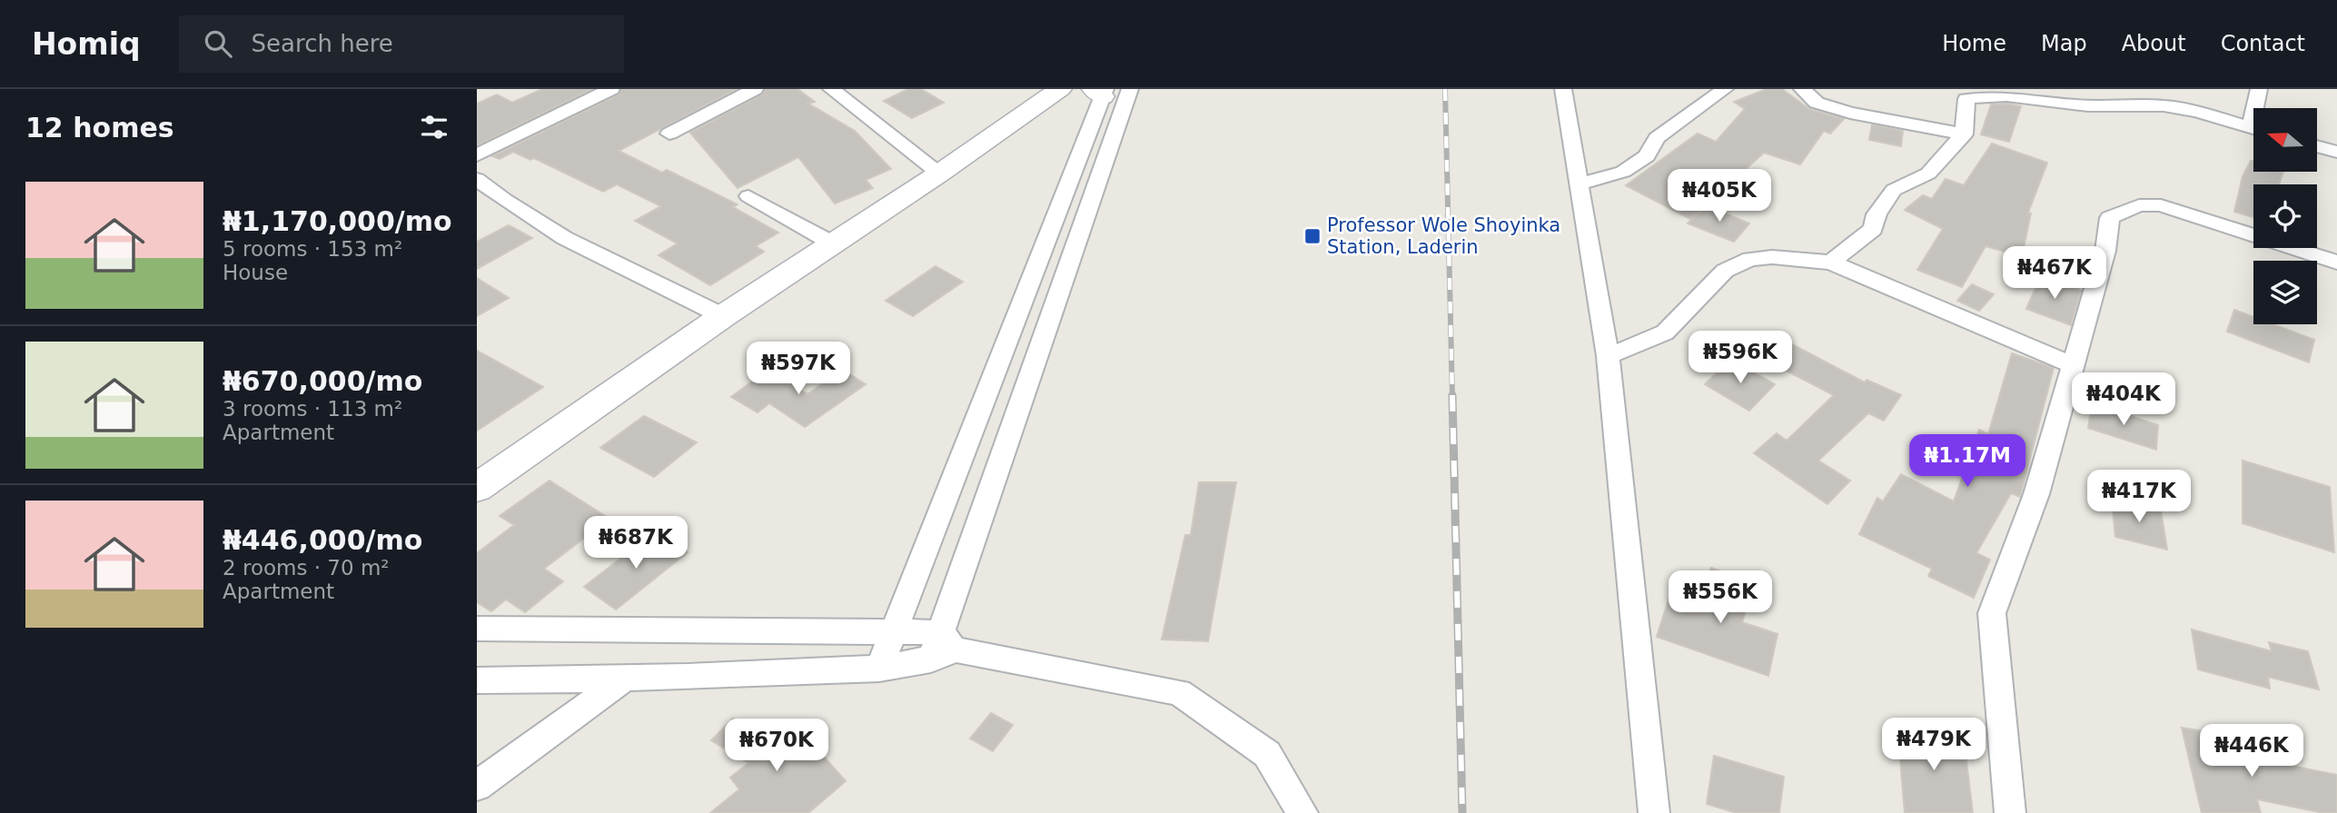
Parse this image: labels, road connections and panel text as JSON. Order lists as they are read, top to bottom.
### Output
{
  "places": {
    "transit": ["Professor Wole Shoyinka Station, Laderin"]
  },
  "north": "left",
  "page": {
    "header": "Homiq",
    "search": "Search here",
    "nav": [
      "Home",
      "Map",
      "About",
      "Contact"
    ],
    "heading": "12 homes",
    "list": [
      {
        "name": "₦1,170,000/mo",
        "note": "5 rooms · 153 m² · House"
      },
      {
        "name": "₦670,000/mo",
        "note": "3 rooms · 113 m² · Apartment"
      },
      {
        "name": "₦446,000/mo",
        "note": "2 rooms · 70 m² · Apartment"
      }
    ],
    "price": [
      "₦405K",
      "₦467K",
      "₦596K",
      "₦597K",
      "₦404K",
      "₦1.17M",
      "₦417K",
      "₦687K",
      "₦556K",
      "₦479K",
      "₦670K",
      "₦446K"
    ]
  }
}
